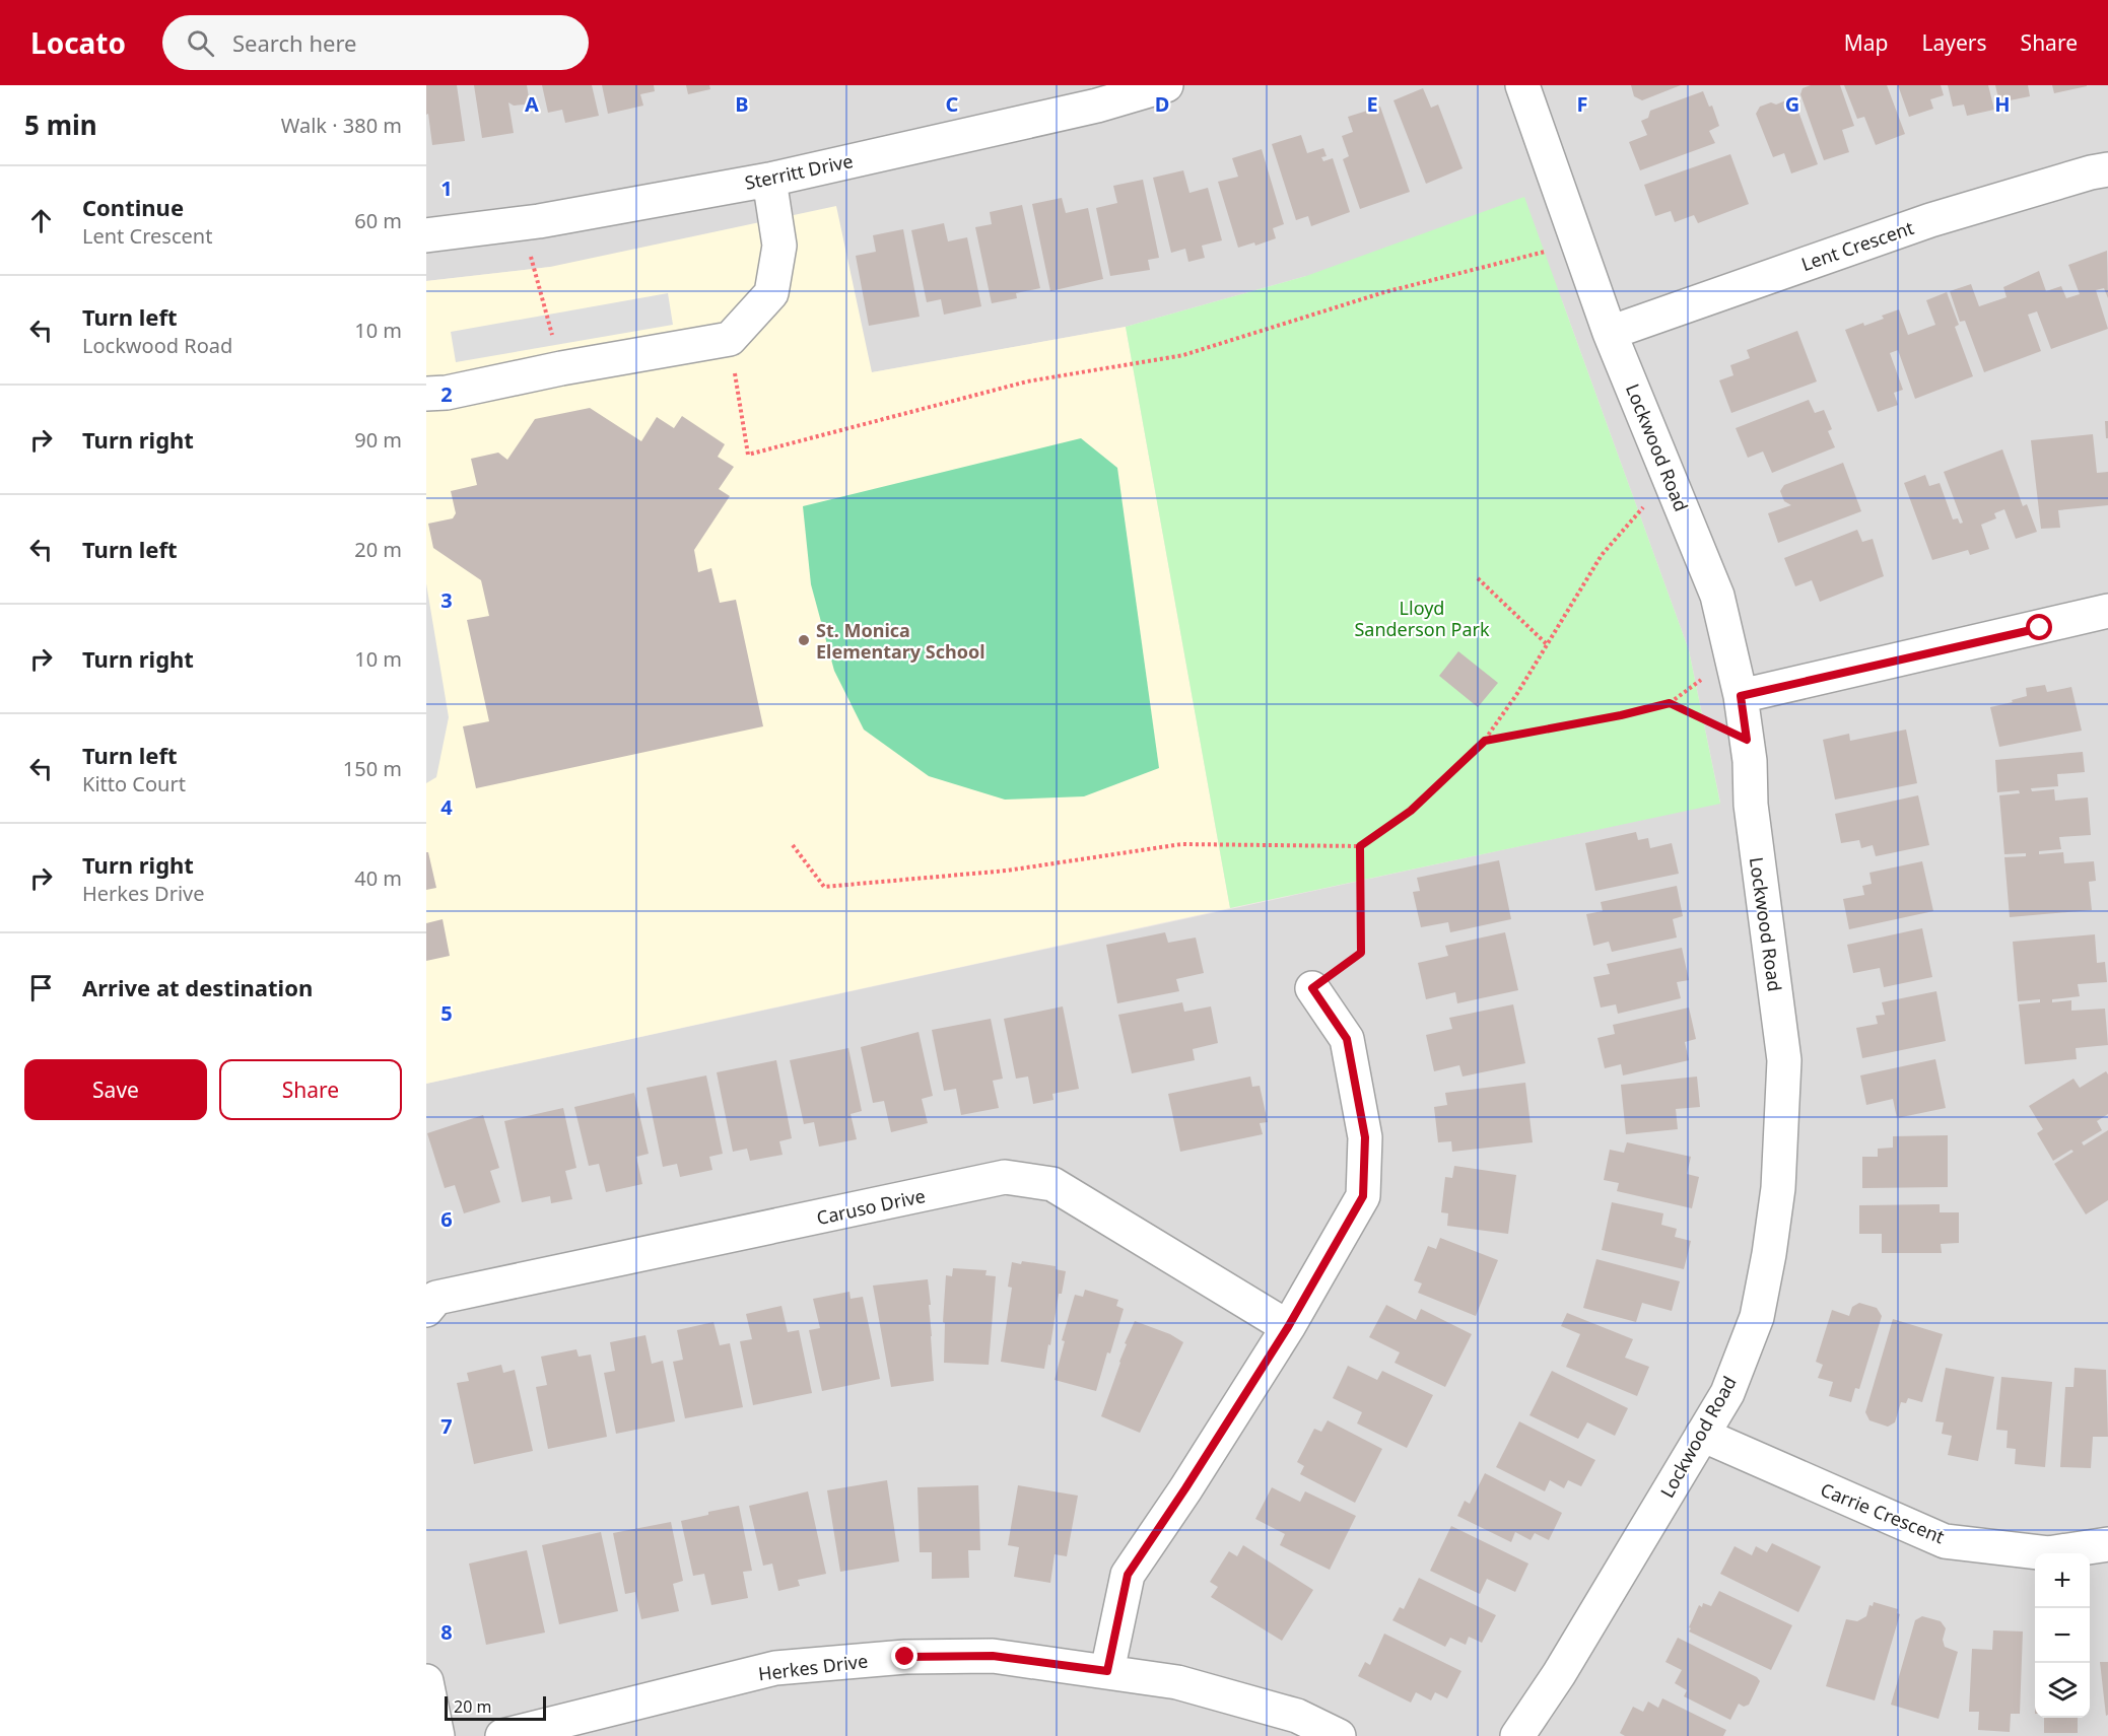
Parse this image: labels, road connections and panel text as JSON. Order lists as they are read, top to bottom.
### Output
{
  "streets": {
    "street": [
      "Sterritt Drive",
      "Lent Crescent",
      "Lockwood Road",
      "Caruso Drive",
      "Carrie Crescent",
      "Herkes Drive"
    ]
  },
  "crossings": [
    ["Lent Crescent", "Lockwood Road"],
    ["Lockwood Road", "Carrie Crescent"]
  ],
  "parks": ["Lloyd Sanderson Park"],
  "places": ["St. Monica Elementary School"],
  "scale_bar": "20 m",
  "page": {
    "header": "Locato",
    "search": "Search here",
    "nav": ["Map", "Layers", "Share"],
    "heading": ["5 min", "Walk · 380 m"],
    "list": [
      ["Continue", "Lent Crescent", "60 m"],
      ["Turn left", "Lockwood Road", "10 m"],
      ["Turn right", "90 m"],
      ["Turn left", "20 m"],
      ["Turn right", "10 m"],
      ["Turn left", "Kitto Court", "150 m"],
      ["Turn right", "Herkes Drive", "40 m"],
      "Arrive at destination"
    ],
    "buttons": ["Save", "Share"],
    "map_buttons": ["+", "−"],
    "scale": "20 m"
  },
  "grid": {
    "columns": [
      "A",
      "B",
      "C",
      "D",
      "E",
      "F",
      "G",
      "H"
    ],
    "rows": [
      "1",
      "2",
      "3",
      "4",
      "5",
      "6",
      "7",
      "8"
    ]
  }
}
